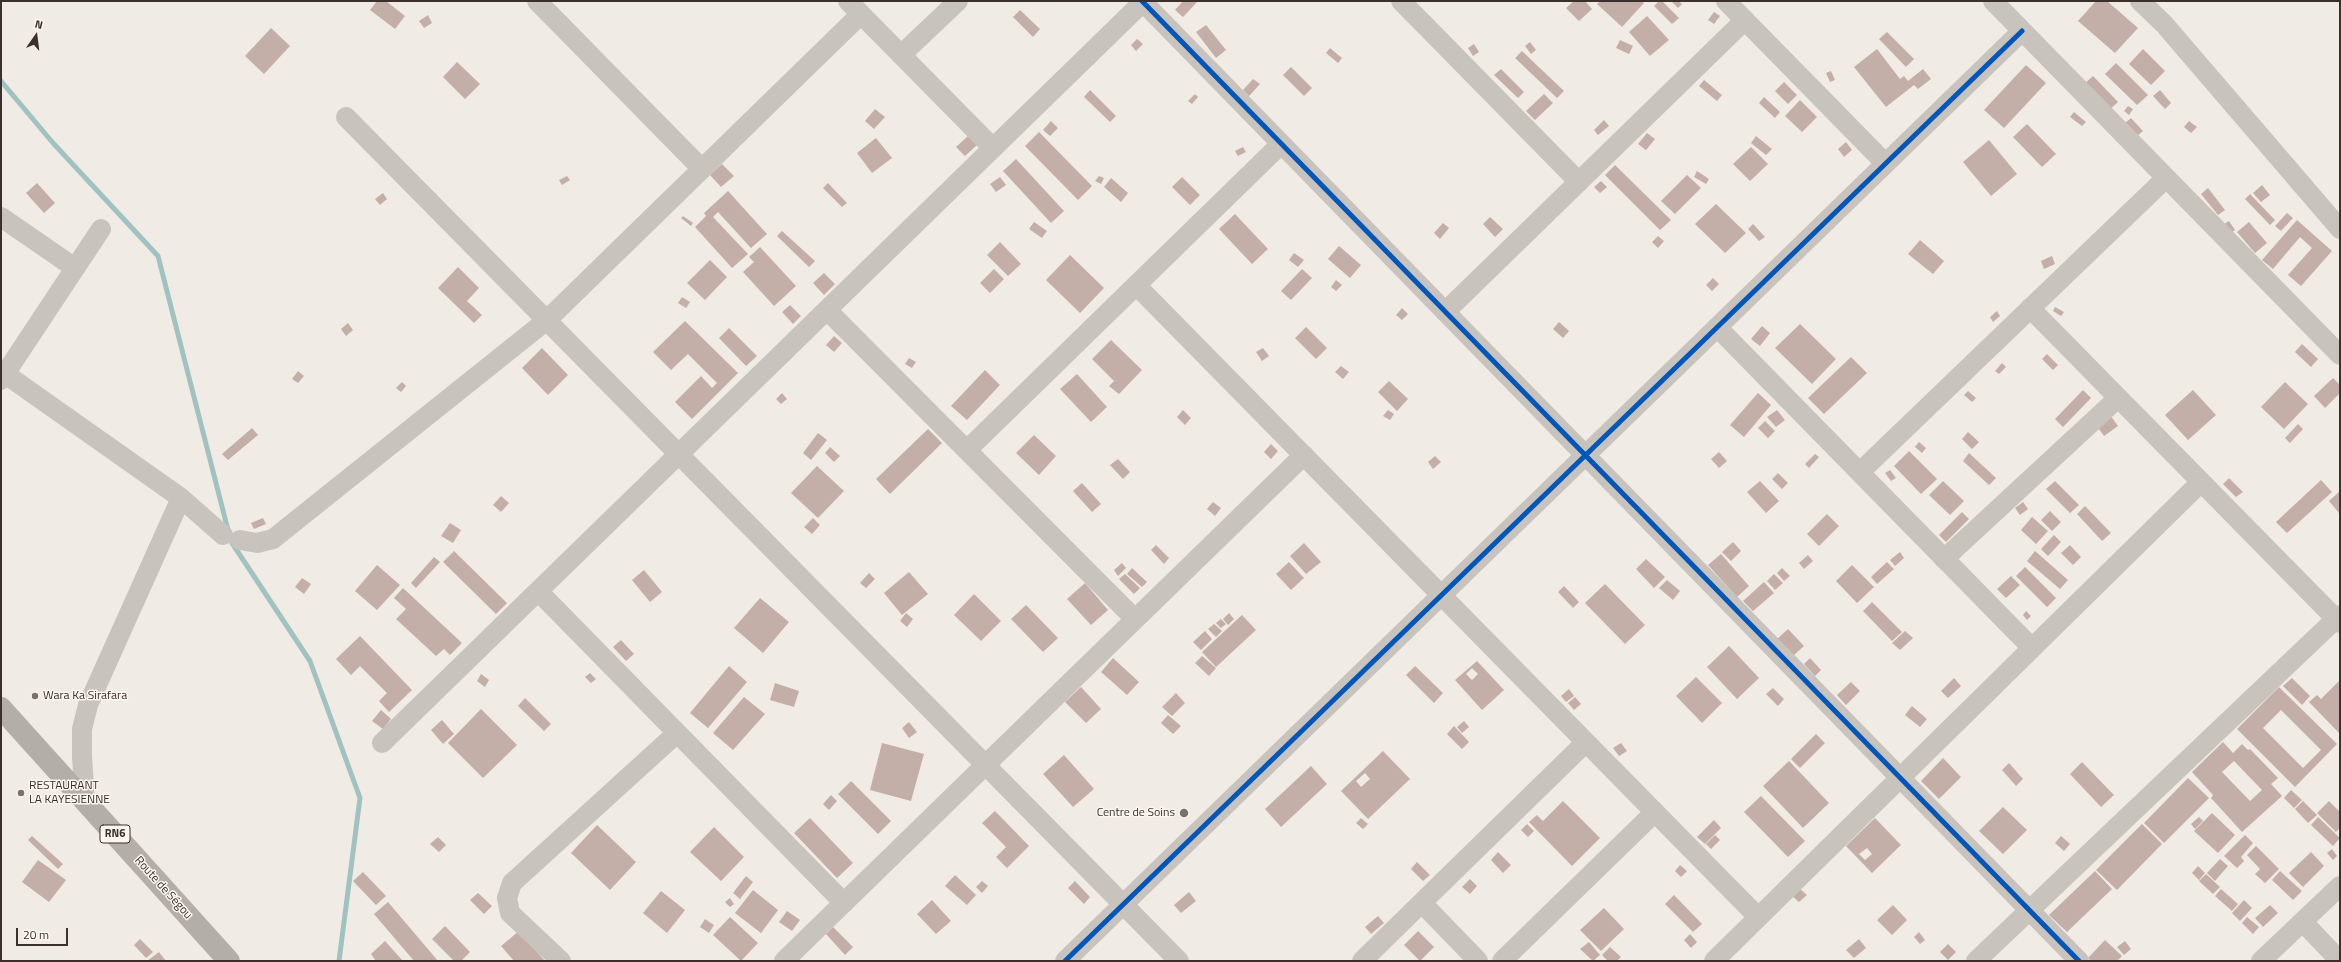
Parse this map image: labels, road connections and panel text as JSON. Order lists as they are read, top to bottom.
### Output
{
  "streets": {
    "highway": ["RN6", "Route de Ségou"]
  },
  "places": ["Wara Ka Sirafara", "RESTAURANT LA KAYESIENNE", "Centre de Soins"],
  "scale_bar": "20 m",
  "north": "top"
}
